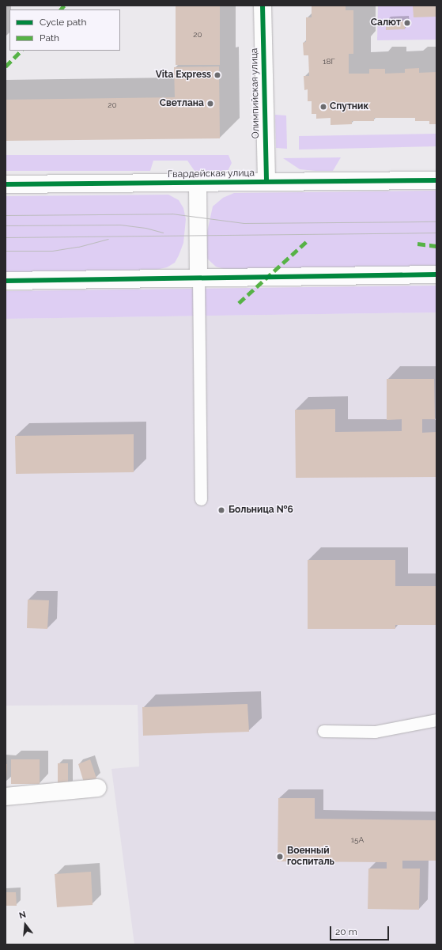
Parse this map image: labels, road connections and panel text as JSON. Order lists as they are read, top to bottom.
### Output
{
  "streets": {
    "street": ["Олимпийская улица", "Гвардейская улица"]
  },
  "crossings": [
    ["Олимпийская улица", "Гвардейская улица"]
  ],
  "places": [
    "Салют",
    "Vita Express",
    "Светлана",
    "Спутник",
    "Больница №6",
    "Военный госпиталь"
  ],
  "house_numbers": [
    "20",
    "18Г",
    "20",
    "15А"
  ],
  "legend": ["Cycle path", "Path"],
  "scale_bar": "20 m",
  "north": "top"
}
